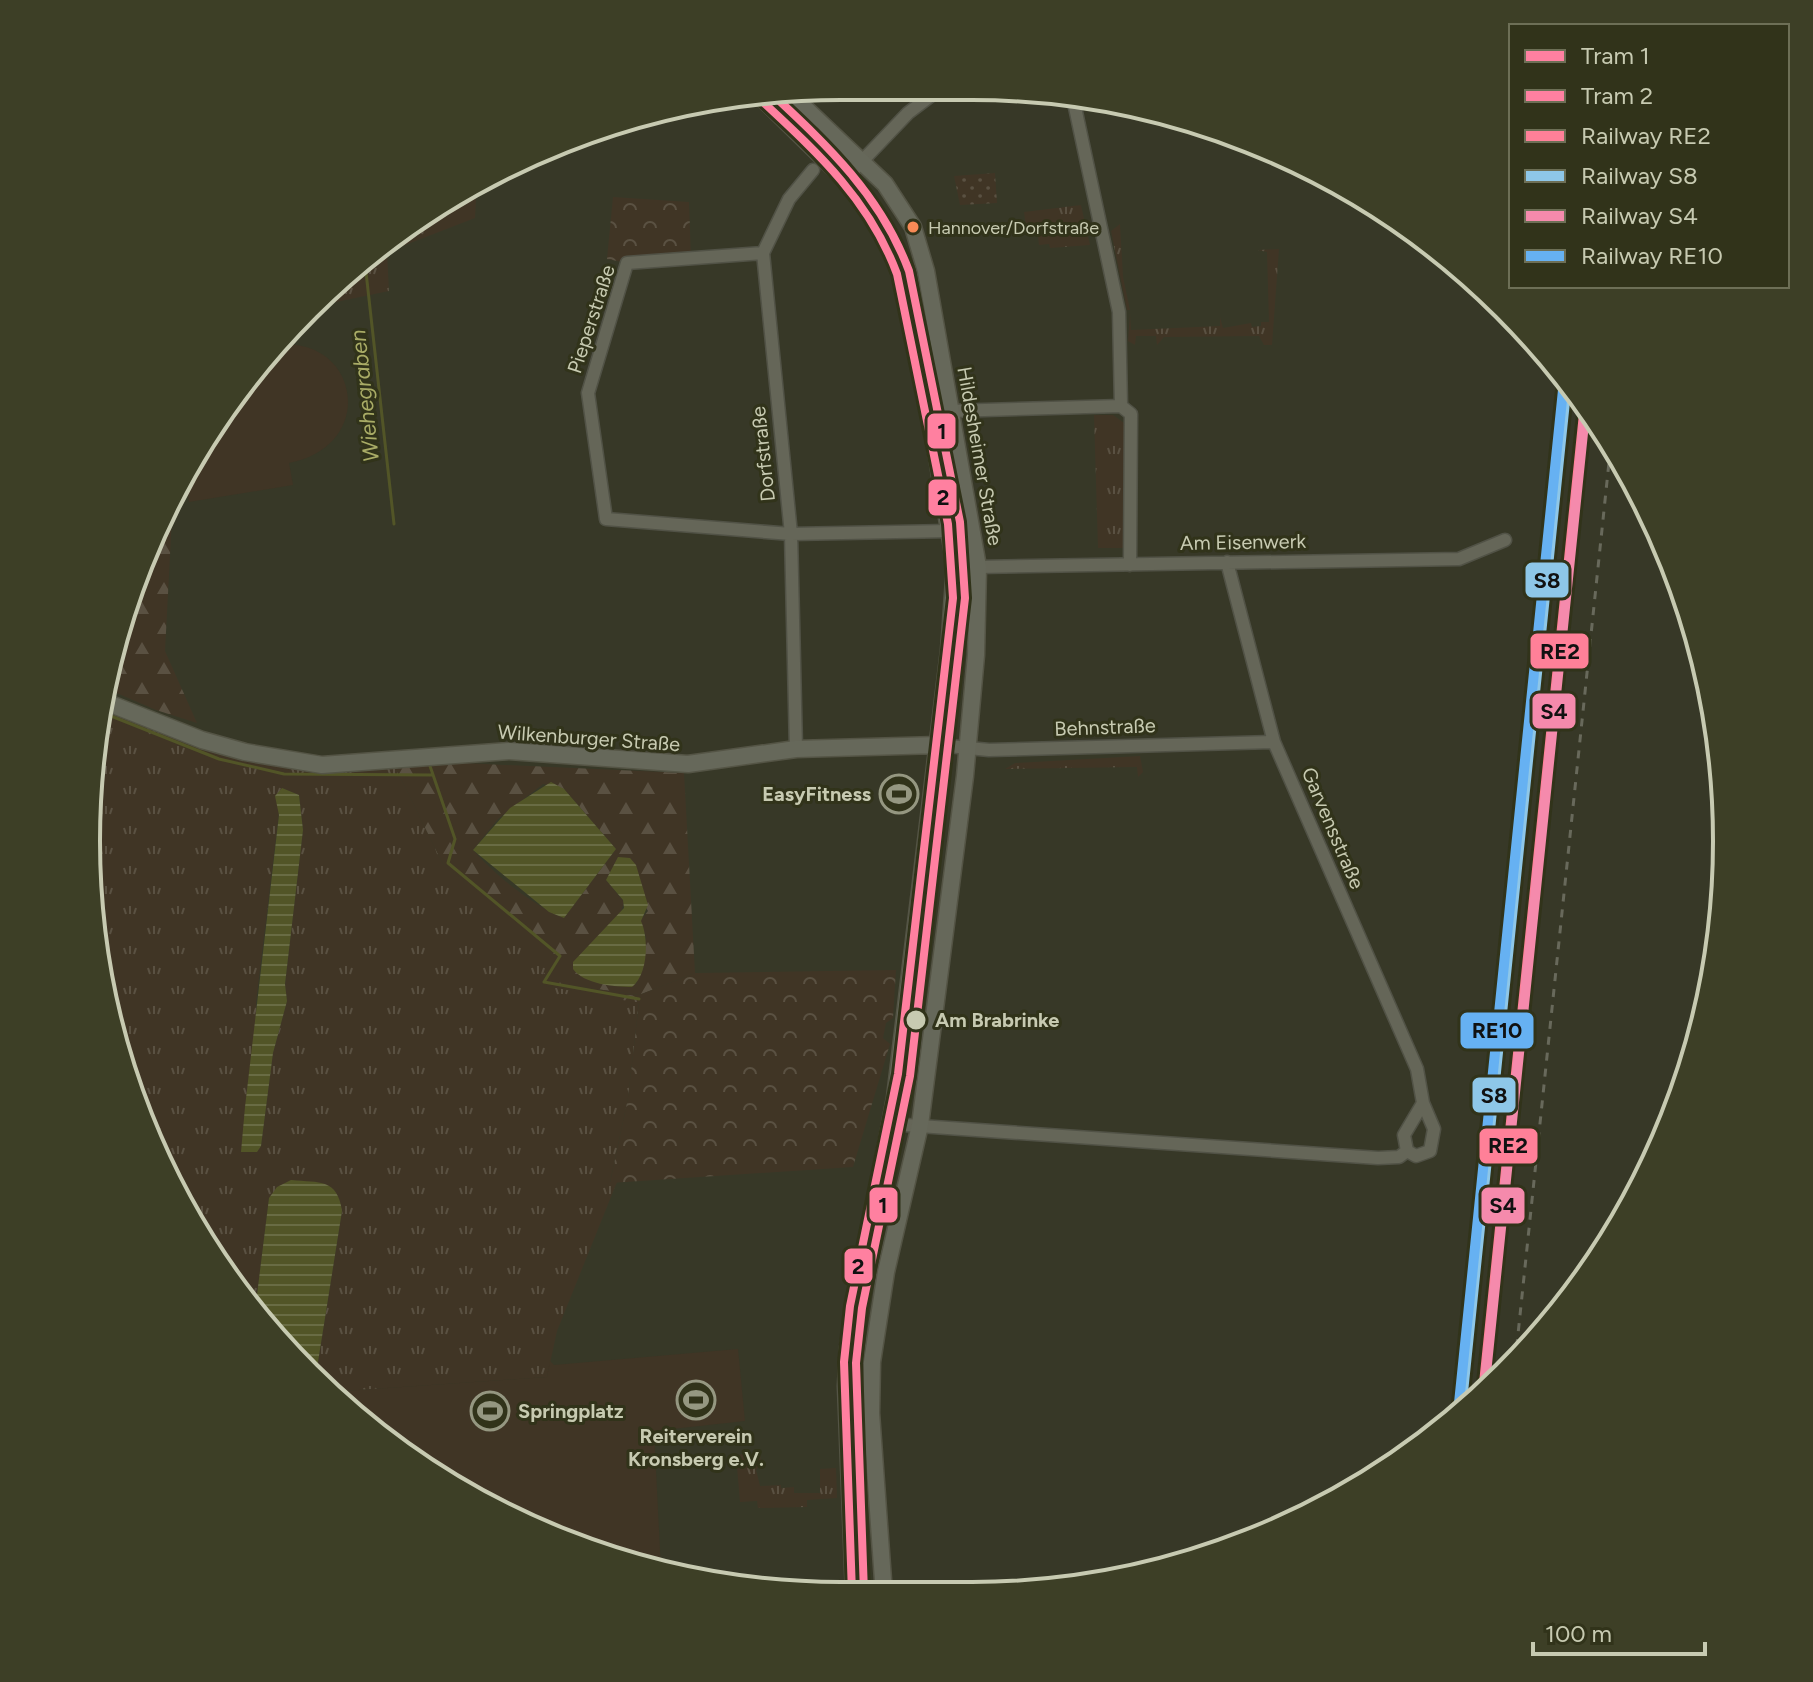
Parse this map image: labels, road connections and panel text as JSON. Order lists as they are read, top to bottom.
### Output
{
  "streets": {
    "main road": ["Hildesheimer Straße", "Wilkenburger Straße"],
    "street": [
      "Pieperstraße",
      "Dorfstraße",
      "Am Eisenwerk",
      "Behnstraße",
      "Garvensstraße"
    ]
  },
  "crossings": [
    ["Pieperstraße", "Dorfstraße"],
    ["Dorfstraße", "Wilkenburger Straße"],
    ["Hildesheimer Straße", "Am Eisenwerk"],
    ["Hildesheimer Straße", "Behnstraße"],
    ["Hildesheimer Straße", "Wilkenburger Straße"],
    ["Am Eisenwerk", "Garvensstraße"],
    ["Behnstraße", "Wilkenburger Straße"],
    ["Behnstraße", "Garvensstraße"]
  ],
  "water": ["Wiehegraben"],
  "places": {
    "other": ["Hannover/Dorfstraße", "Am Brabrinke"],
    "sports": ["EasyFitness", "Reiterverein Kronsberg e.V.", "Springplatz"]
  },
  "lines": [
    "tram line 1",
    "tram line 2",
    "rail line RE10",
    "rail line S8",
    "rail line RE2",
    "rail line S4"
  ],
  "legend": [
    "Tram 1",
    "Tram 2",
    "Railway RE2",
    "Railway S8",
    "Railway S4",
    "Railway RE10"
  ],
  "scale_bar": "100 m"
}
